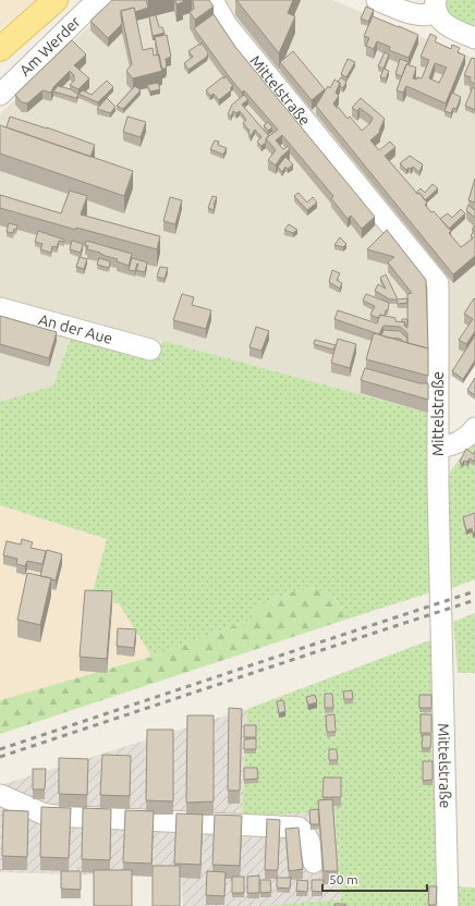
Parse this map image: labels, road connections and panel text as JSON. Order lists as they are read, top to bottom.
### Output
{
  "streets": {
    "street": ["Am Werder", "Mittelstraße", "An der Aue"]
  },
  "scale_bar": "50 m"
}
